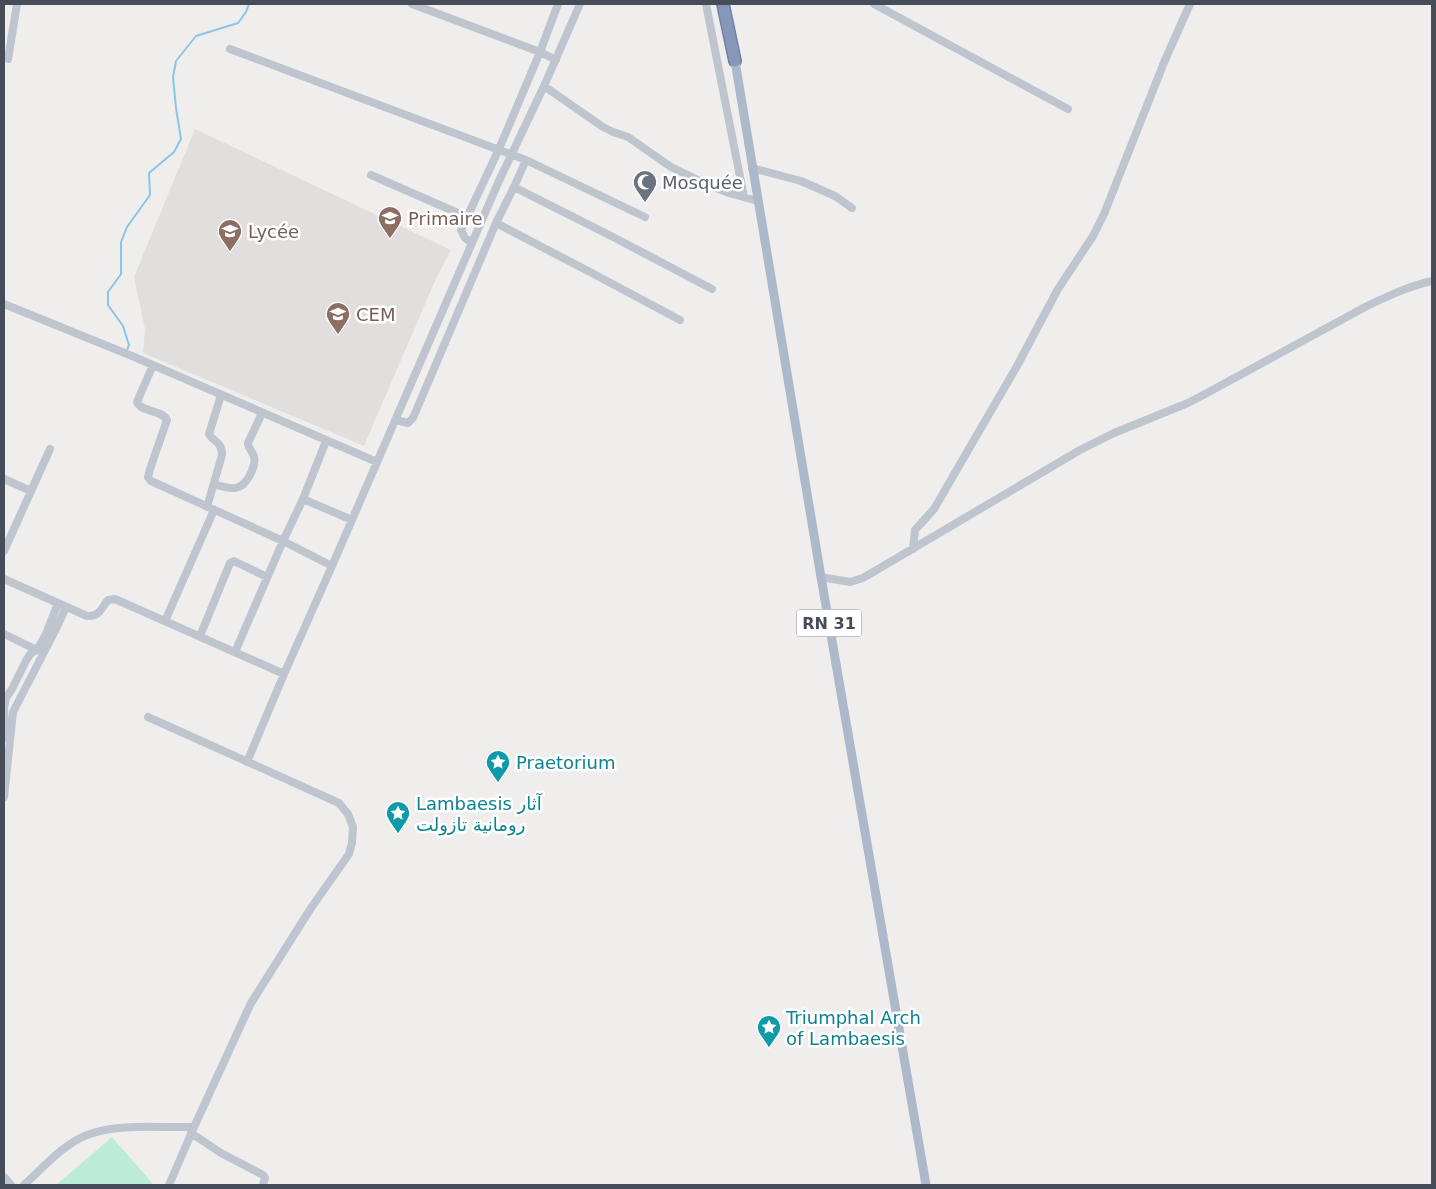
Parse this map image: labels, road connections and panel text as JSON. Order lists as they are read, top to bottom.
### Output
{
  "streets": {
    "highway": ["RN 31"]
  },
  "places": {
    "mosque": ["Mosquée"],
    "school or university": ["Primaire", "Lycée", "CEM"],
    "place": ["Praetorium", "Lambaesis آثار رومانية تازولت", "Triumphal Arch of Lambaesis"]
  }
}
